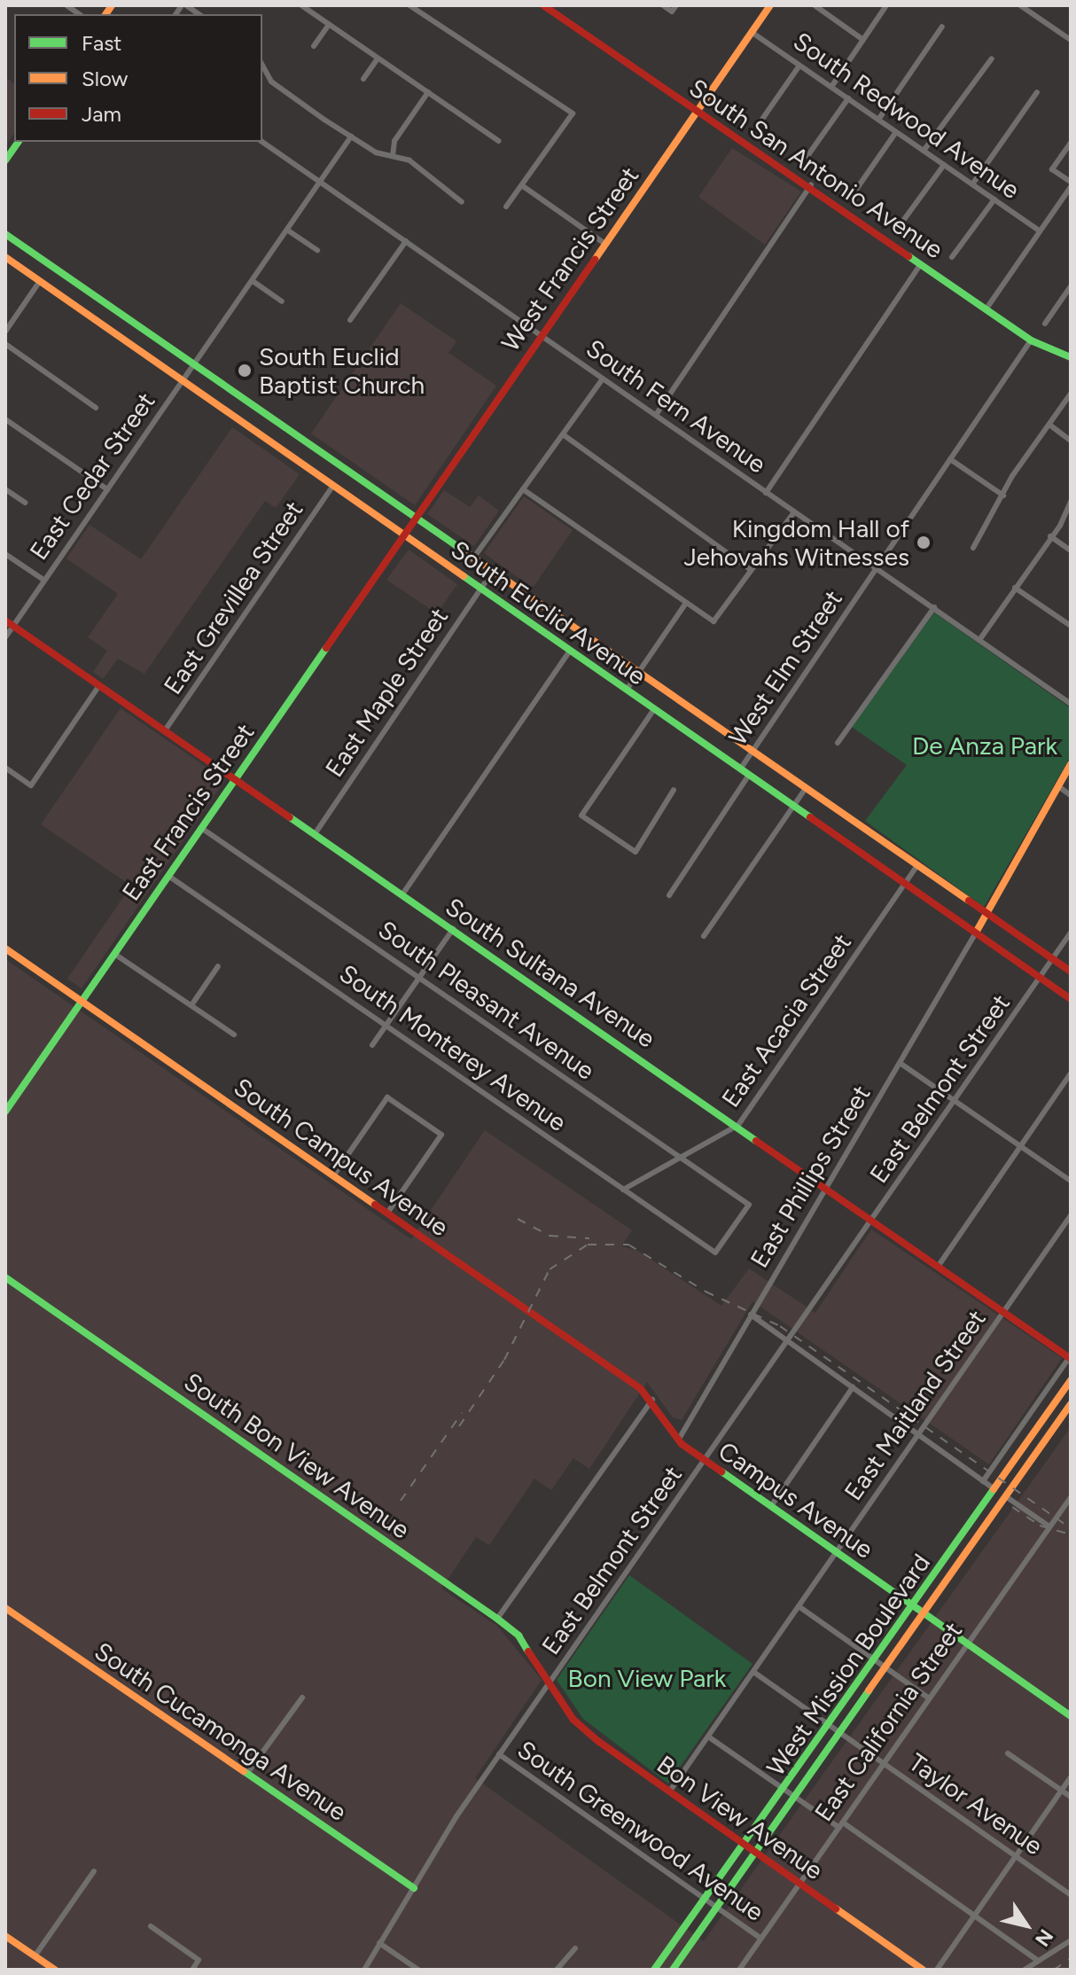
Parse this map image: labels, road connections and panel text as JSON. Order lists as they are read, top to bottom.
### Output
{
  "streets": {
    "street": [
      "South Redwood Avenue",
      "South San Antonio Avenue",
      "West Francis Street",
      "South Fern Avenue",
      "East Cedar Street",
      "East Grevillea Street",
      "South Euclid Avenue",
      "West Elm Street",
      "East Maple Street",
      "East Francis Street",
      "South Sultana Avenue",
      "South Pleasant Avenue",
      "East Acacia Street",
      "South Monterey Avenue",
      "East Belmont Street",
      "South Campus Avenue",
      "East Phillips Street",
      "East Maitland Street",
      "South Bon View Avenue",
      "Campus Avenue",
      "West Mission Boulevard",
      "East California Street",
      "South Cucamonga Avenue",
      "Taylor Avenue",
      "Bon View Avenue",
      "South Greenwood Avenue"
    ]
  },
  "crossings": [
    ["South Redwood Avenue", "West Francis Street"],
    ["South San Antonio Avenue", "West Francis Street"],
    ["South San Antonio Avenue", "West Elm Street"],
    ["West Francis Street", "South Fern Avenue"],
    ["West Francis Street", "South Euclid Avenue"],
    ["West Francis Street", "East Francis Street"],
    ["South Fern Avenue", "East Cedar Street"],
    ["South Fern Avenue", "West Elm Street"],
    ["East Cedar Street", "South Euclid Avenue"],
    ["East Cedar Street", "South Sultana Avenue"],
    ["East Grevillea Street", "South Euclid Avenue"],
    ["East Grevillea Street", "South Sultana Avenue"],
    ["South Euclid Avenue", "West Elm Street"],
    ["South Euclid Avenue", "East Maple Street"],
    ["South Euclid Avenue", "East Francis Street"],
    ["South Euclid Avenue", "East Acacia Street"],
    ["South Euclid Avenue", "East Belmont Street"],
    ["South Euclid Avenue", "East Phillips Street"],
    ["East Maple Street", "South Sultana Avenue"],
    ["East Francis Street", "South Sultana Avenue"],
    ["East Francis Street", "South Pleasant Avenue"],
    ["East Francis Street", "South Monterey Avenue"],
    ["East Francis Street", "South Campus Avenue"],
    ["South Sultana Avenue", "East Acacia Street"],
    ["South Sultana Avenue", "East Belmont Street"],
    ["South Sultana Avenue", "East Phillips Street"],
    ["South Sultana Avenue", "East Maitland Street"],
    ["South Pleasant Avenue", "East Acacia Street"],
    ["South Pleasant Avenue", "South Monterey Avenue"],
    ["East Acacia Street", "South Monterey Avenue"],
    ["East Belmont Street", "South Bon View Avenue"],
    ["East Belmont Street", "Campus Avenue"],
    ["East Belmont Street", "South Cucamonga Avenue"],
    ["East Belmont Street", "Bon View Avenue"],
    ["East Belmont Street", "South Greenwood Avenue"],
    ["South Campus Avenue", "Campus Avenue"],
    ["East Phillips Street", "Campus Avenue"],
    ["East Maitland Street", "Campus Avenue"],
    ["East Maitland Street", "Taylor Avenue"],
    ["East Maitland Street", "Bon View Avenue"],
    ["South Bon View Avenue", "Bon View Avenue"],
    ["Campus Avenue", "West Mission Boulevard"],
    ["Campus Avenue", "East California Street"],
    ["West Mission Boulevard", "Taylor Avenue"],
    ["West Mission Boulevard", "Bon View Avenue"],
    ["West Mission Boulevard", "South Greenwood Avenue"],
    ["East California Street", "Taylor Avenue"],
    ["East California Street", "Bon View Avenue"],
    ["East California Street", "South Greenwood Avenue"]
  ],
  "parks": ["De Anza Park", "Bon View Park"],
  "places": ["South Euclid Baptist Church", "Kingdom Hall of Jehovahs Witnesses"],
  "legend": ["Fast", "Slow", "Jam"],
  "north": "bottom right"
}
